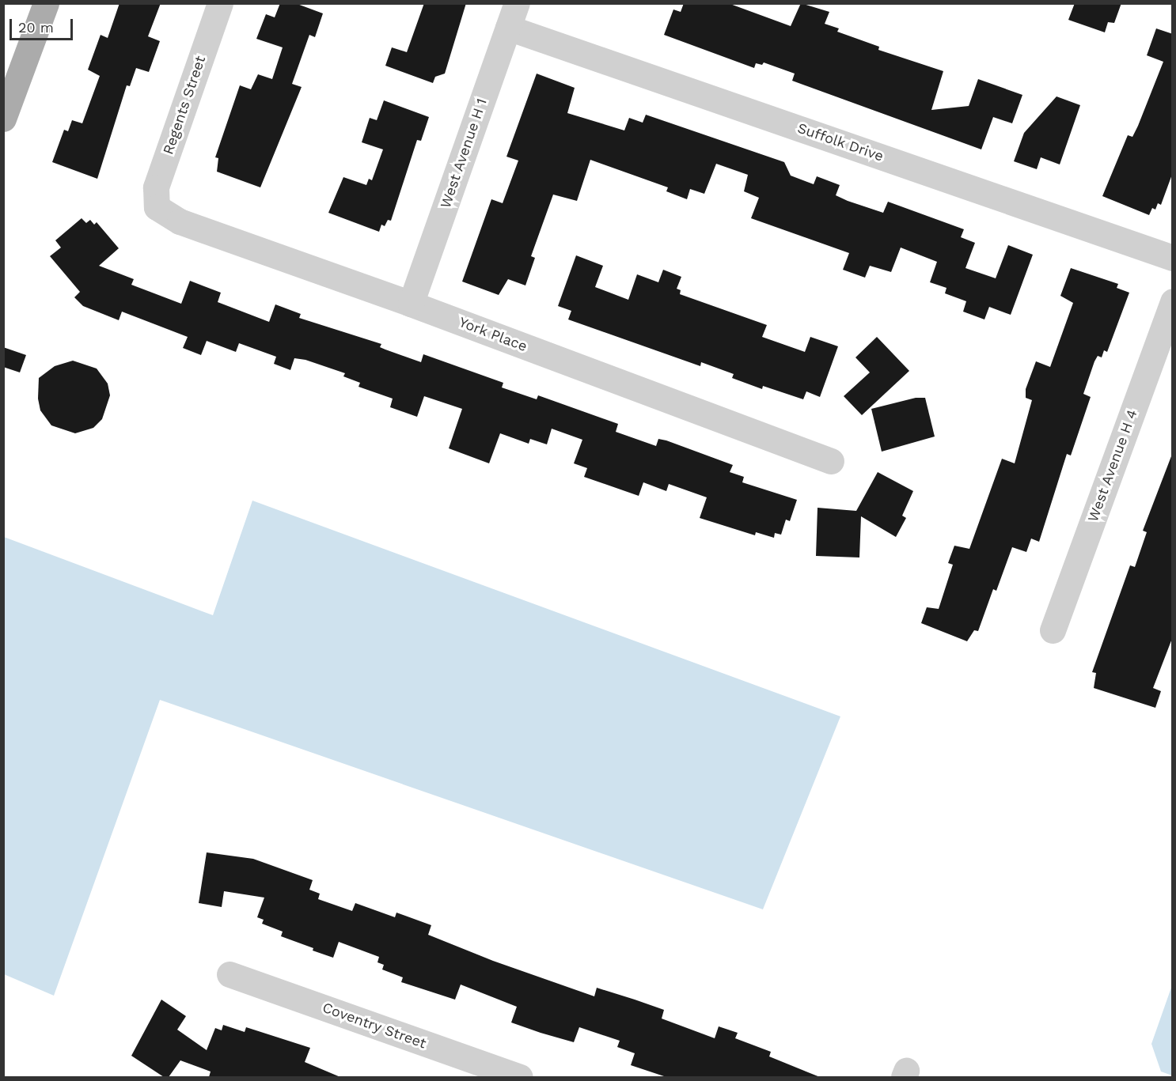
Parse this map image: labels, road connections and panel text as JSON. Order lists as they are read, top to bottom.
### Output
{
  "streets": {
    "street": [
      "Regents Street",
      "Suffolk Drive",
      "West Avenue H 1",
      "York Place",
      "West Avenue H 4",
      "Coventry Street"
    ]
  },
  "crossings": [
    ["Regents Street", "York Place"],
    ["Suffolk Drive", "West Avenue H 1"],
    ["West Avenue H 1", "York Place"]
  ],
  "scale_bar": "20 m"
}
